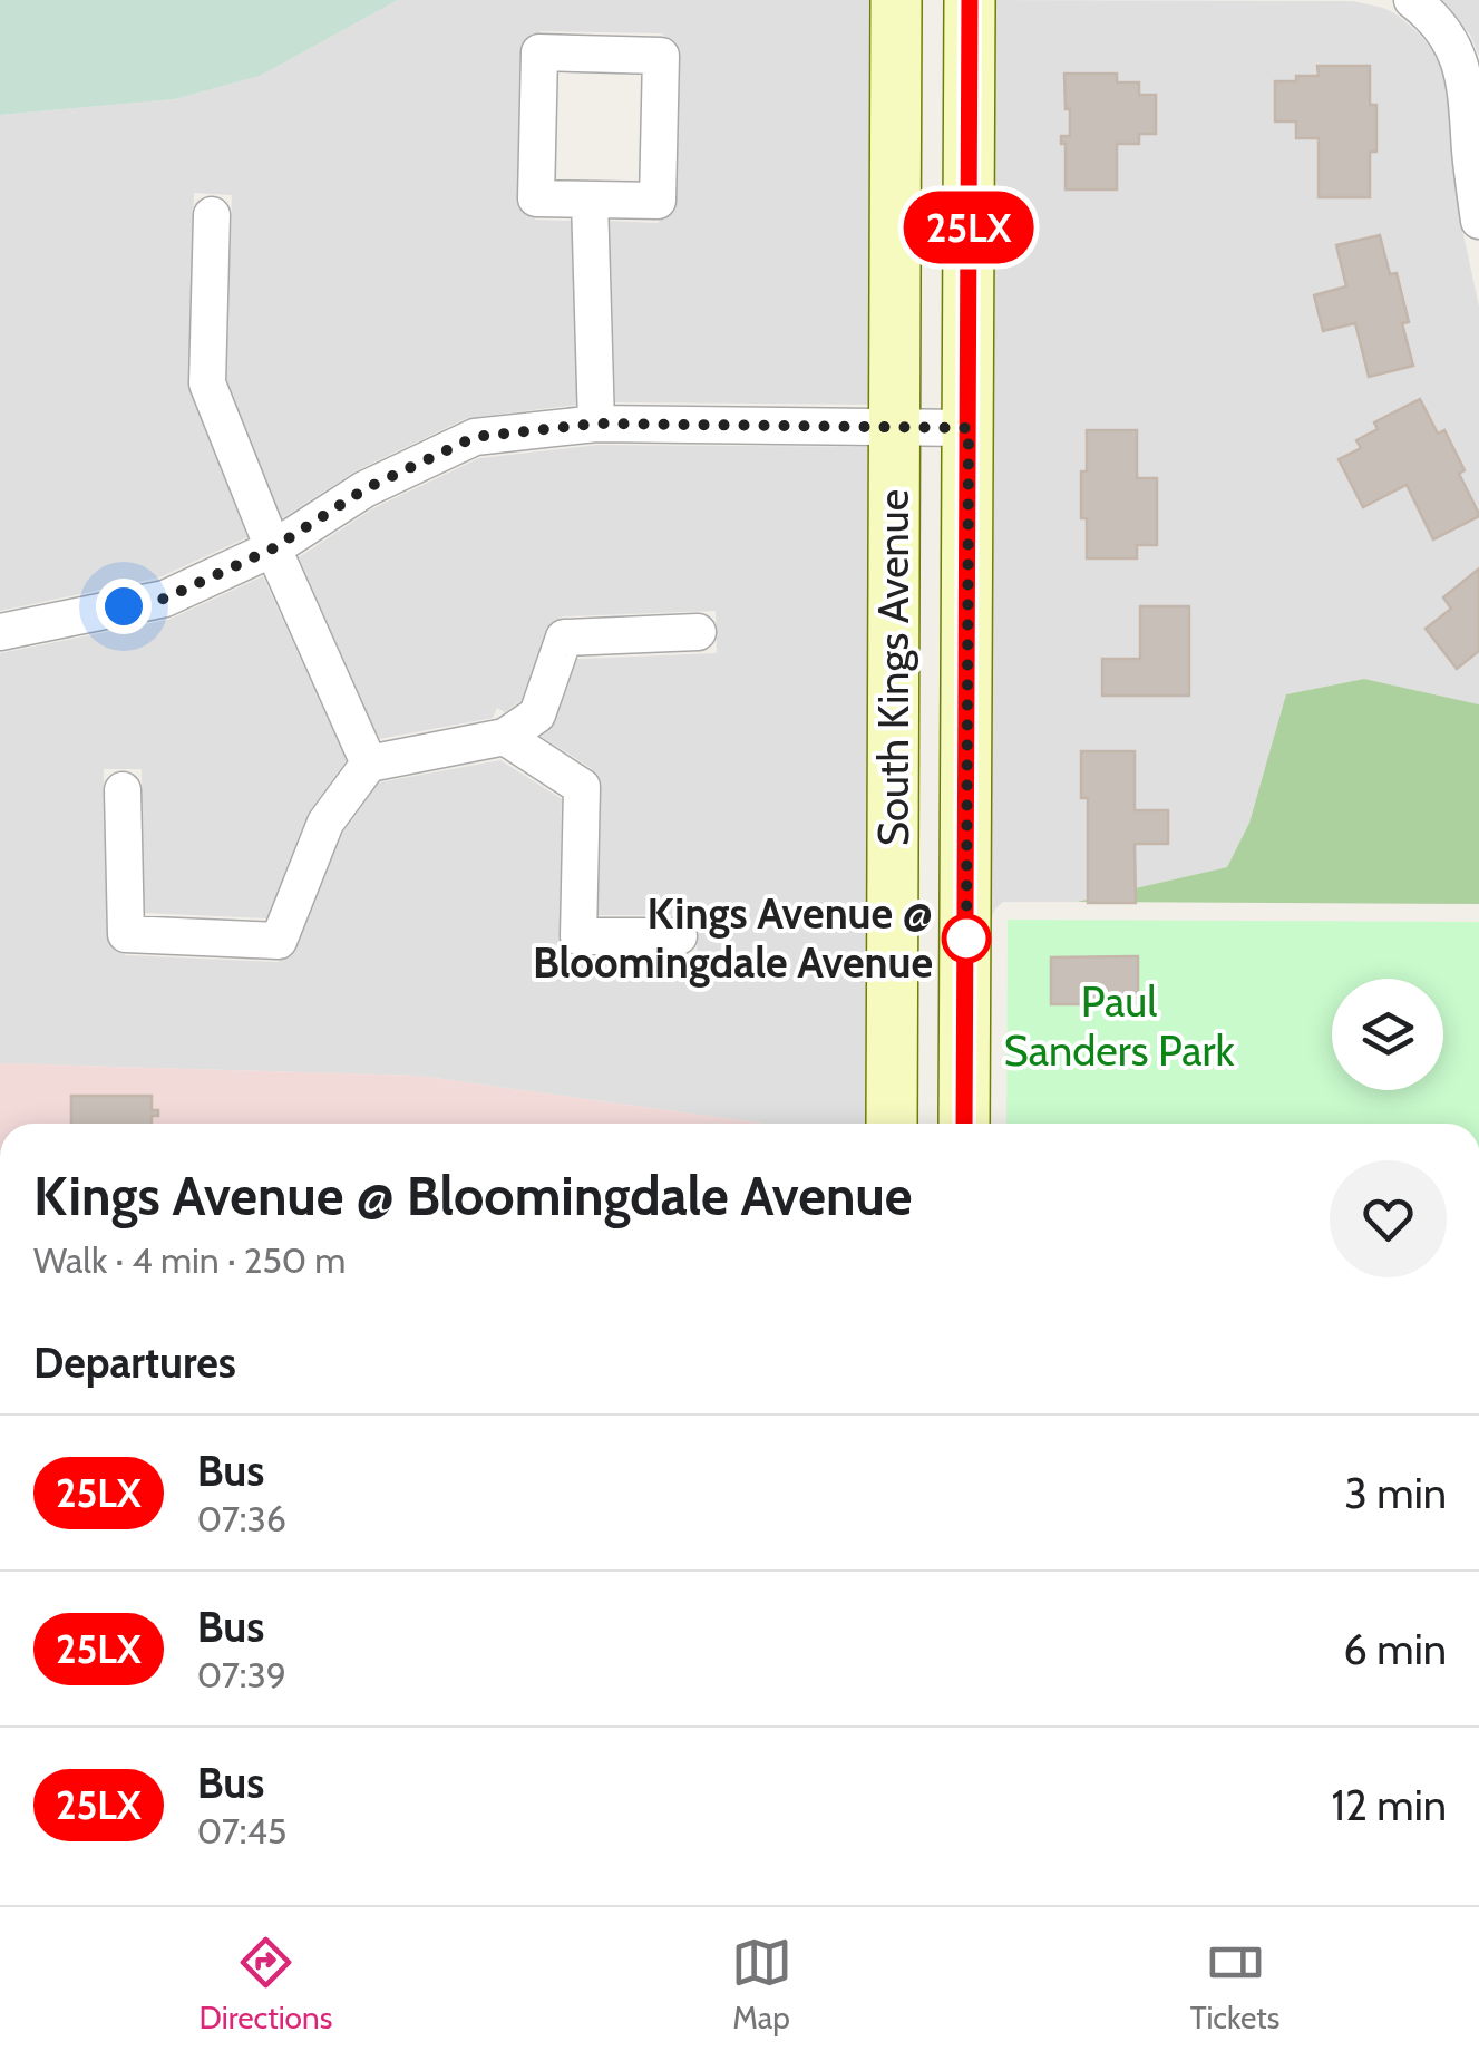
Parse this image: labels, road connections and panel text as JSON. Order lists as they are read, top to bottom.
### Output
{
  "streets": {
    "main road": ["South Kings Avenue"]
  },
  "parks": ["Paul Sanders Park"],
  "places": ["Kings Avenue @ Bloomingdale Avenue"],
  "lines": ["bus line 25LX"],
  "page": {
    "on_map": "25LX",
    "heading": [
      ["Kings Avenue @ Bloomingdale Avenue", "Walk · 4 min · 250 m"],
      "Departures"
    ],
    "list": [
      {
        "mark": "25LX",
        "name": "Bus",
        "note": "07:36",
        "value": "3 min"
      },
      {
        "mark": "25LX",
        "name": "Bus",
        "note": "07:39",
        "value": "6 min"
      },
      {
        "mark": "25LX",
        "name": "Bus",
        "note": "07:45",
        "value": "12 min"
      }
    ],
    "tabs": ["Directions", "Map", "Tickets"]
  }
}
